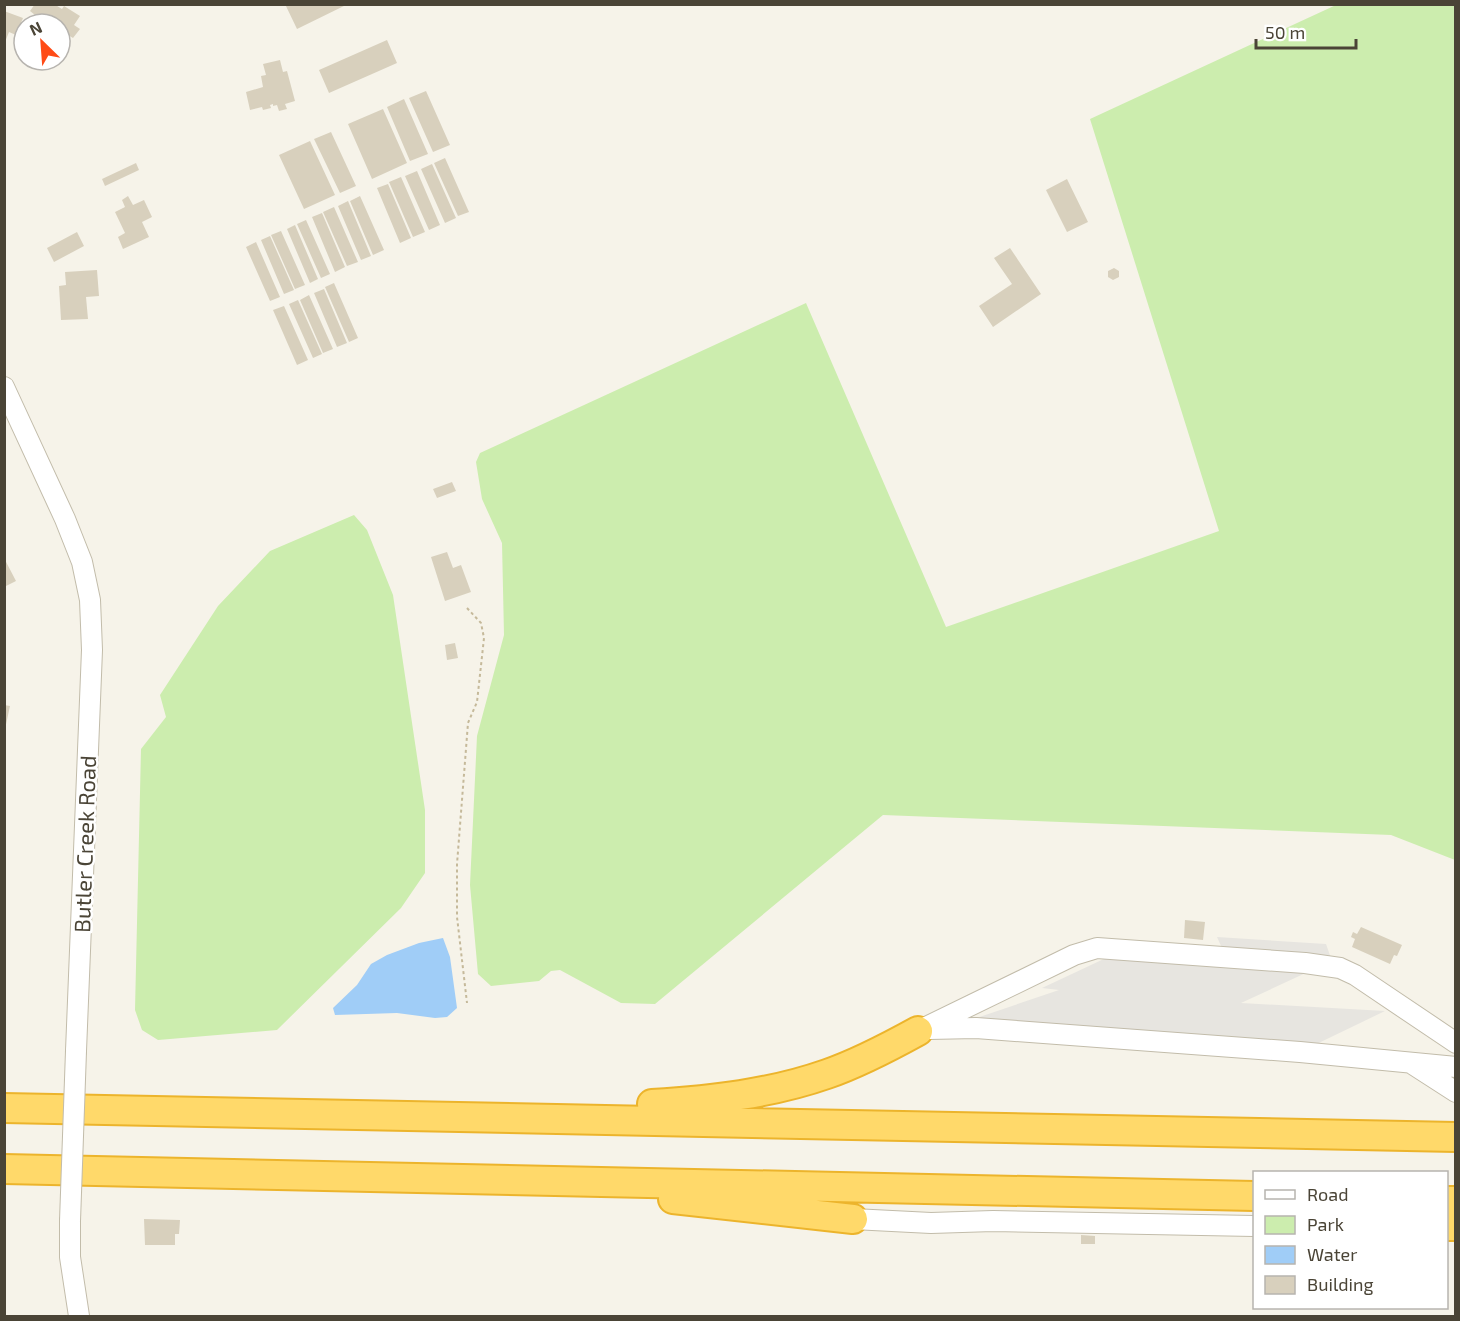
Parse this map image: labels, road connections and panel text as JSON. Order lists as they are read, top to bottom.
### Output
{
  "streets": {
    "street": ["Butler Creek Road"]
  },
  "legend": [
    "Road",
    "Park",
    "Water",
    "Building"
  ],
  "scale_bar": "50 m",
  "north": "top left"
}
